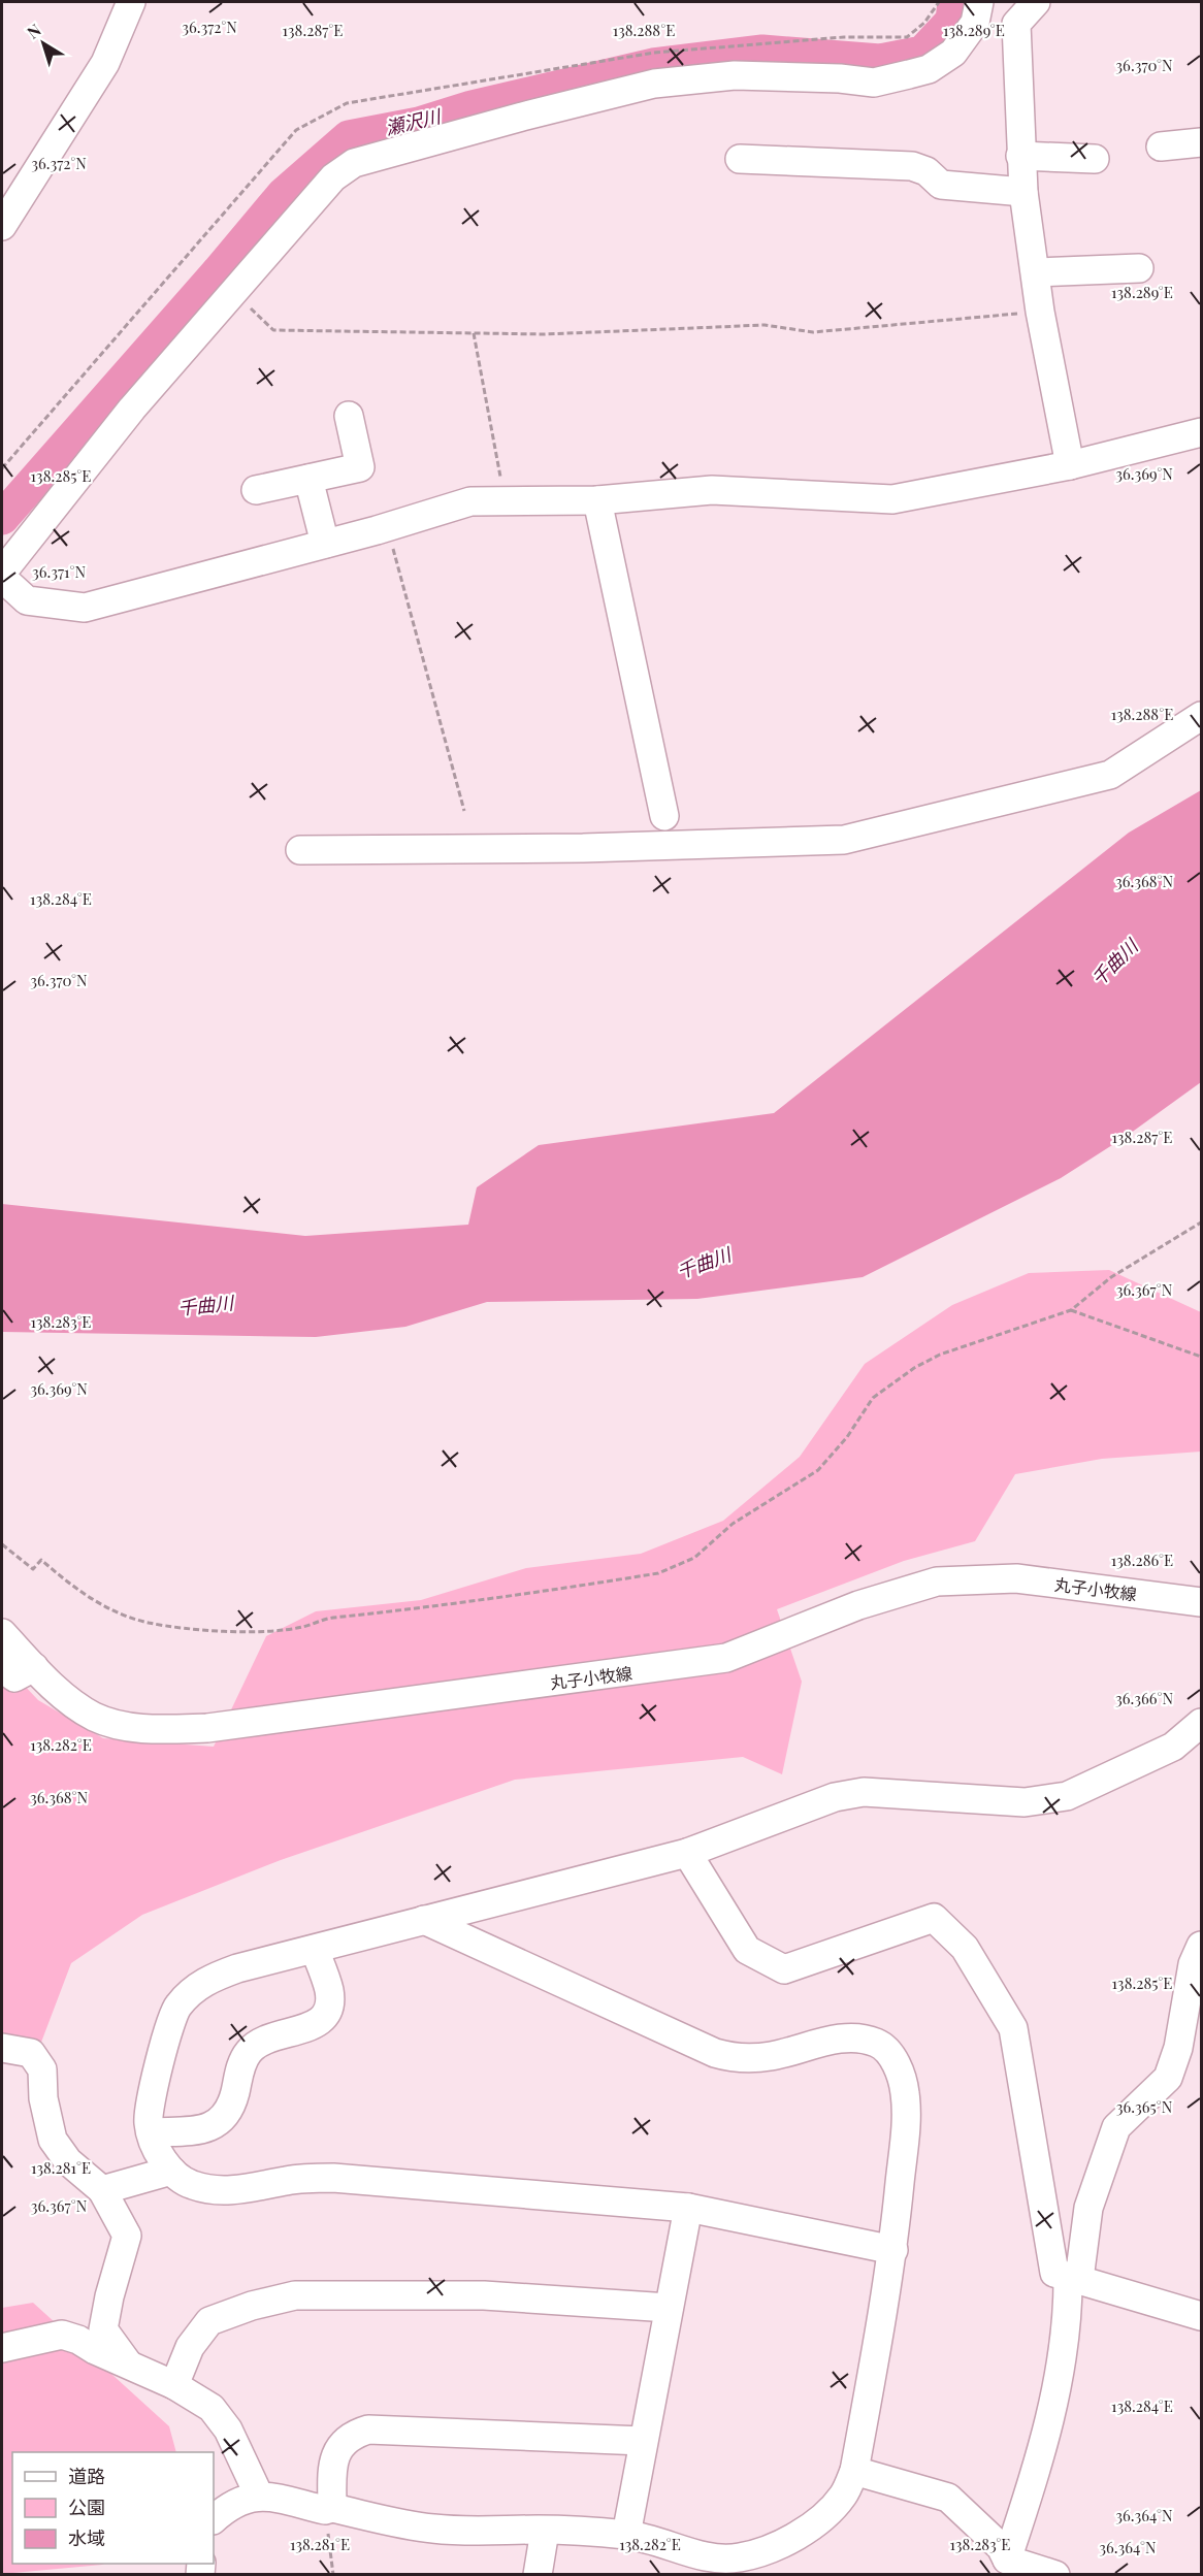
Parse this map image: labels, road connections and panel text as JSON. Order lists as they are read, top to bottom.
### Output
{
  "streets": {
    "street": ["丸子小牧線"]
  },
  "water": ["瀬沢川", "千曲川"],
  "legend": ["道路", "公園", "水域"],
  "north": "top left",
  "coordinates": [
    "36.372°N",
    "138.287°E",
    "138.288°E",
    "138.289°E",
    "36.370°N",
    "36.369°N",
    "138.285°E",
    "36.371°N",
    "36.368°N",
    "138.284°E",
    "36.367°N",
    "138.283°E",
    "138.286°E",
    "36.366°N",
    "138.282°E",
    "36.365°N",
    "138.281°E",
    "36.364°N"
  ]
}
